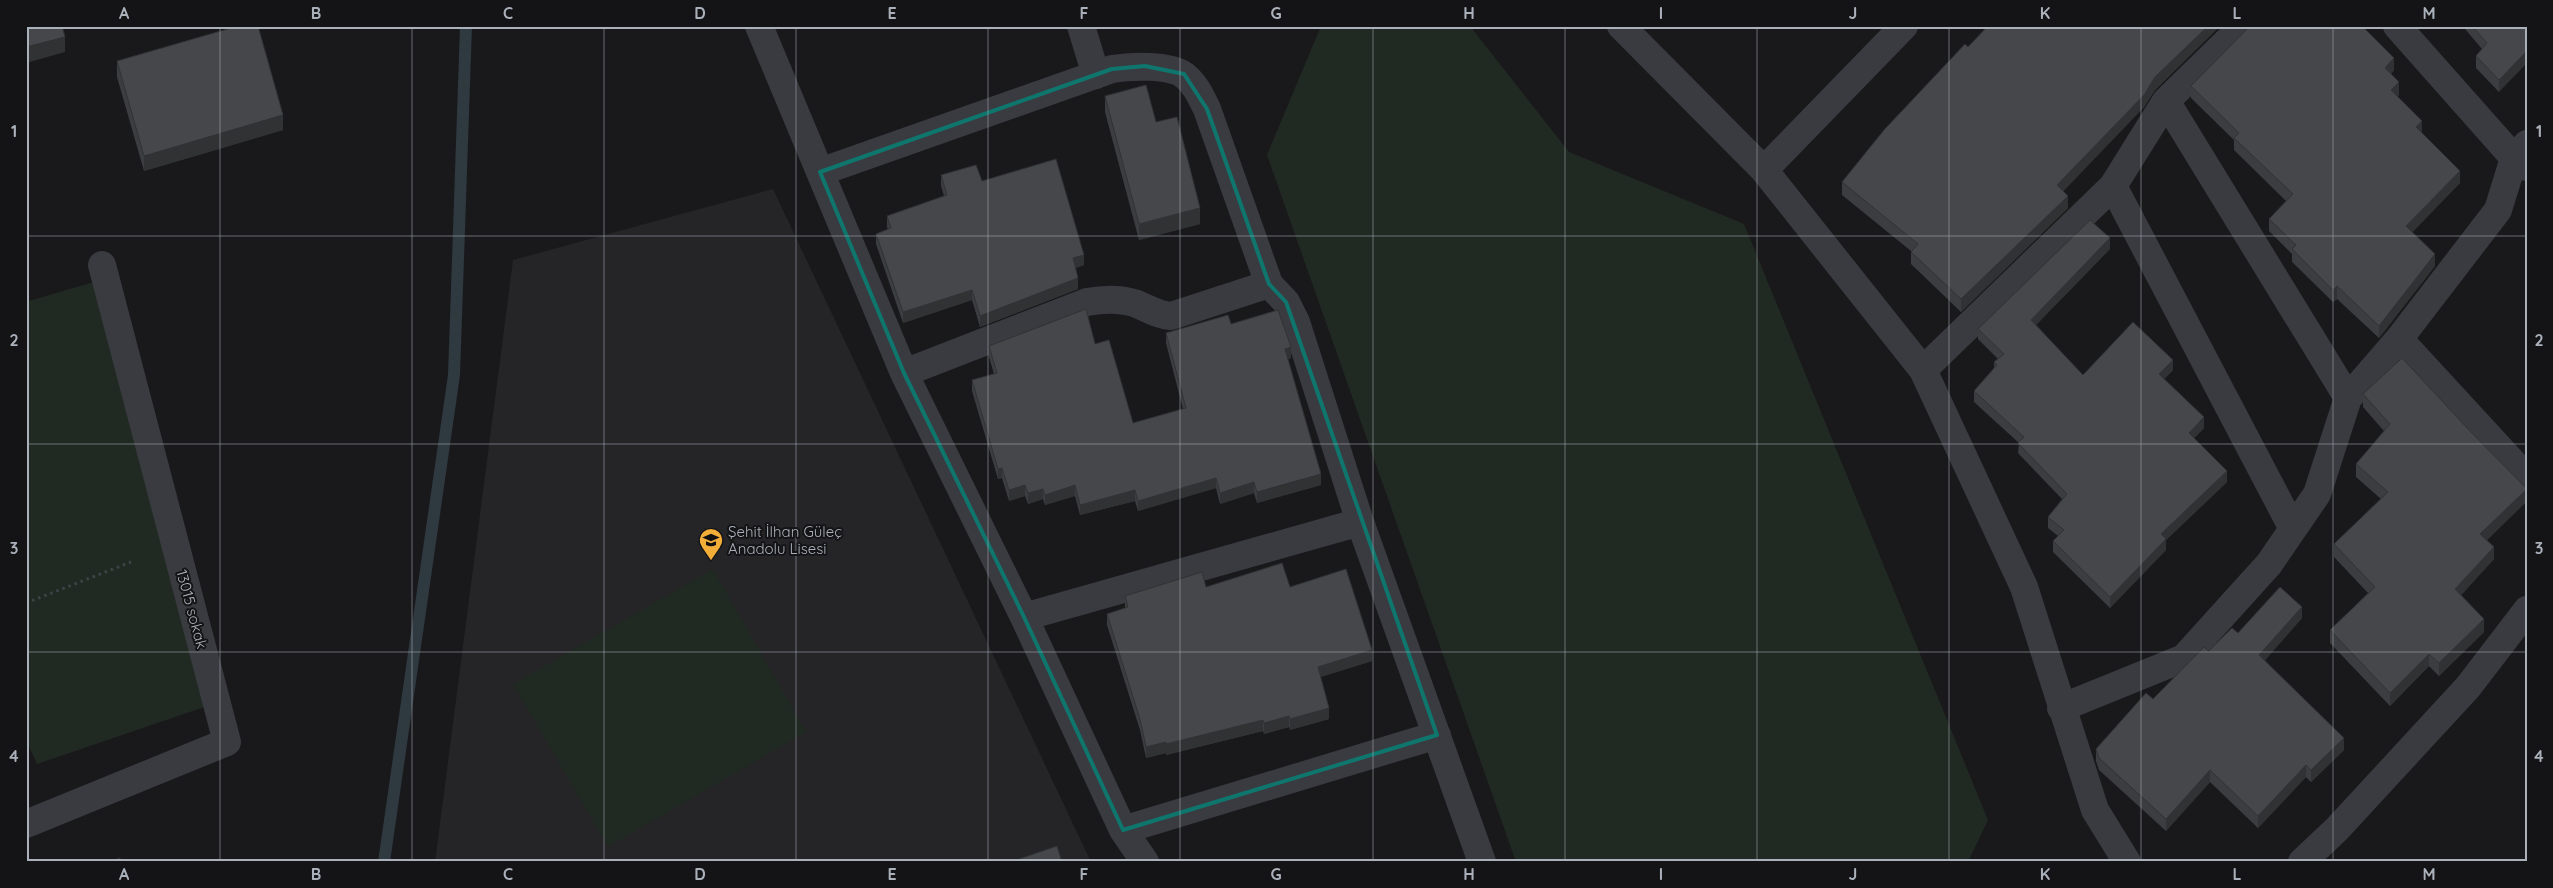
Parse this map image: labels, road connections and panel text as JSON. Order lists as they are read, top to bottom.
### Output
{
  "streets": {
    "street": ["13015 sokak"]
  },
  "places": {
    "school or university": ["Şehit İlhan Güleç Anadolu Lisesi"]
  },
  "grid": {
    "columns": [
      "A",
      "B",
      "C",
      "D",
      "E",
      "F",
      "G",
      "H",
      "I",
      "J",
      "K",
      "L",
      "M"
    ],
    "rows": [
      "1",
      "2",
      "3",
      "4"
    ]
  }
}
